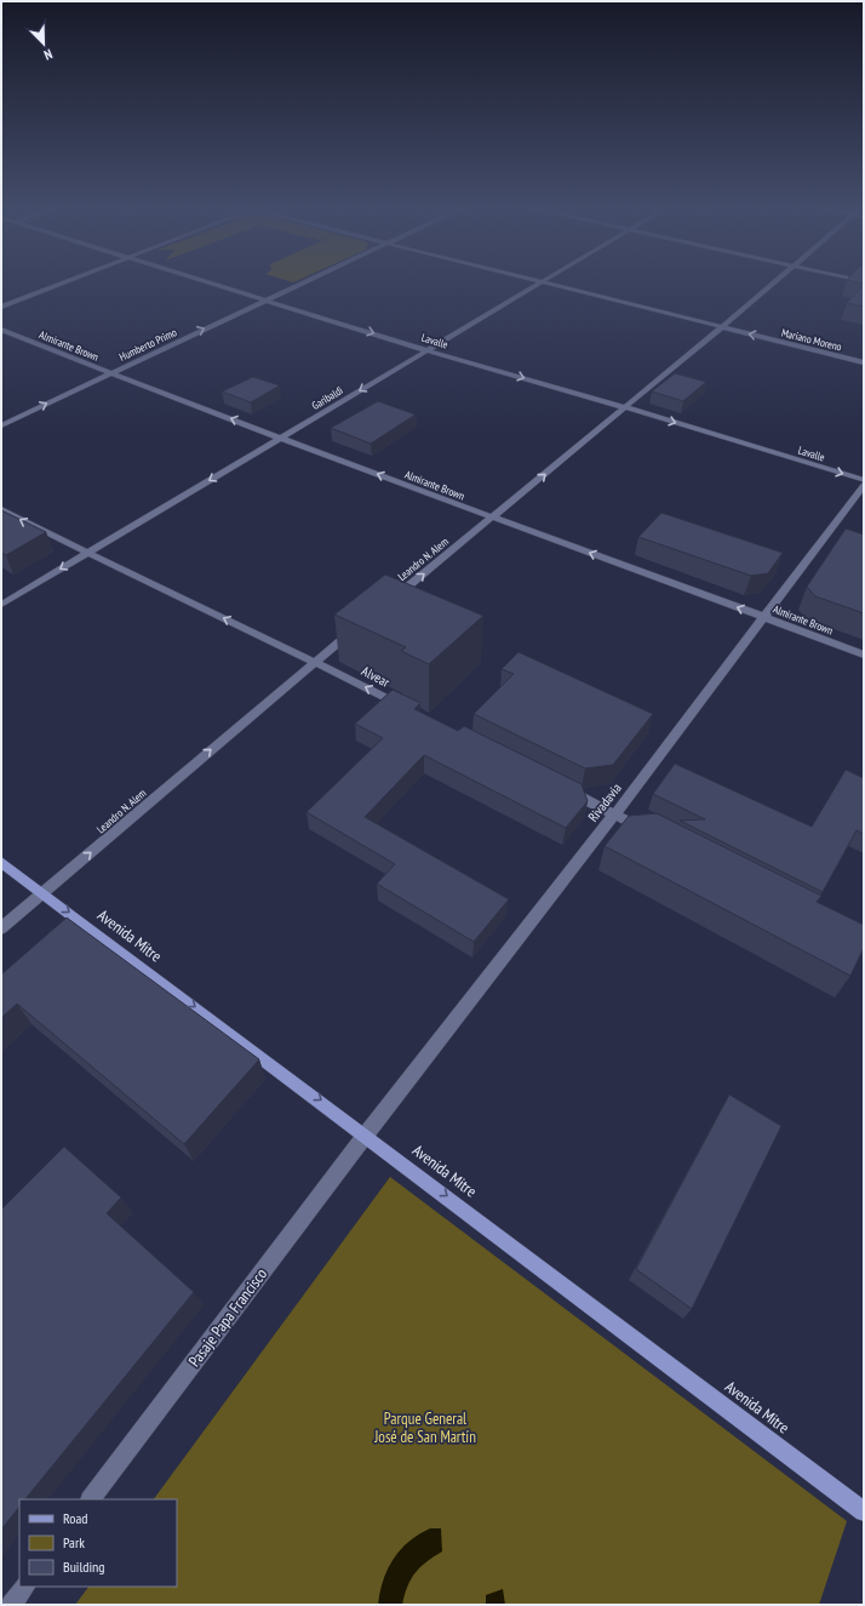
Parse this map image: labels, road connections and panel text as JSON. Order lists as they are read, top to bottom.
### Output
{
  "streets": {
    "main road": ["Avenida Mitre"],
    "street": [
      "Mariano Moreno",
      "Lavalle",
      "Humberto Primo",
      "Almirante Brown",
      "Garibaldi",
      "Leandro N. Alem",
      "Alvear",
      "Rivadavia",
      "Pasaje Papa Francisco"
    ]
  },
  "crossings": [
    ["Mariano Moreno", "Leandro N. Alem"],
    ["Lavalle", "Humberto Primo"],
    ["Lavalle", "Garibaldi"],
    ["Lavalle", "Leandro N. Alem"],
    ["Humberto Primo", "Almirante Brown"],
    ["Almirante Brown", "Garibaldi"],
    ["Almirante Brown", "Leandro N. Alem"],
    ["Almirante Brown", "Rivadavia"],
    ["Garibaldi", "Alvear"],
    ["Leandro N. Alem", "Alvear"],
    ["Leandro N. Alem", "Avenida Mitre"],
    ["Rivadavia", "Avenida Mitre"],
    ["Rivadavia", "Pasaje Papa Francisco"],
    ["Avenida Mitre", "Pasaje Papa Francisco"]
  ],
  "one_way": [
    "Mariano Moreno",
    "Lavalle",
    "Humberto Primo",
    "Almirante Brown",
    "Garibaldi",
    "Leandro N. Alem",
    "Alvear",
    "Avenida Mitre"
  ],
  "parks": ["Parque General José de San Martín"],
  "legend": ["Road", "Park", "Building"],
  "north": "bottom right"
}
